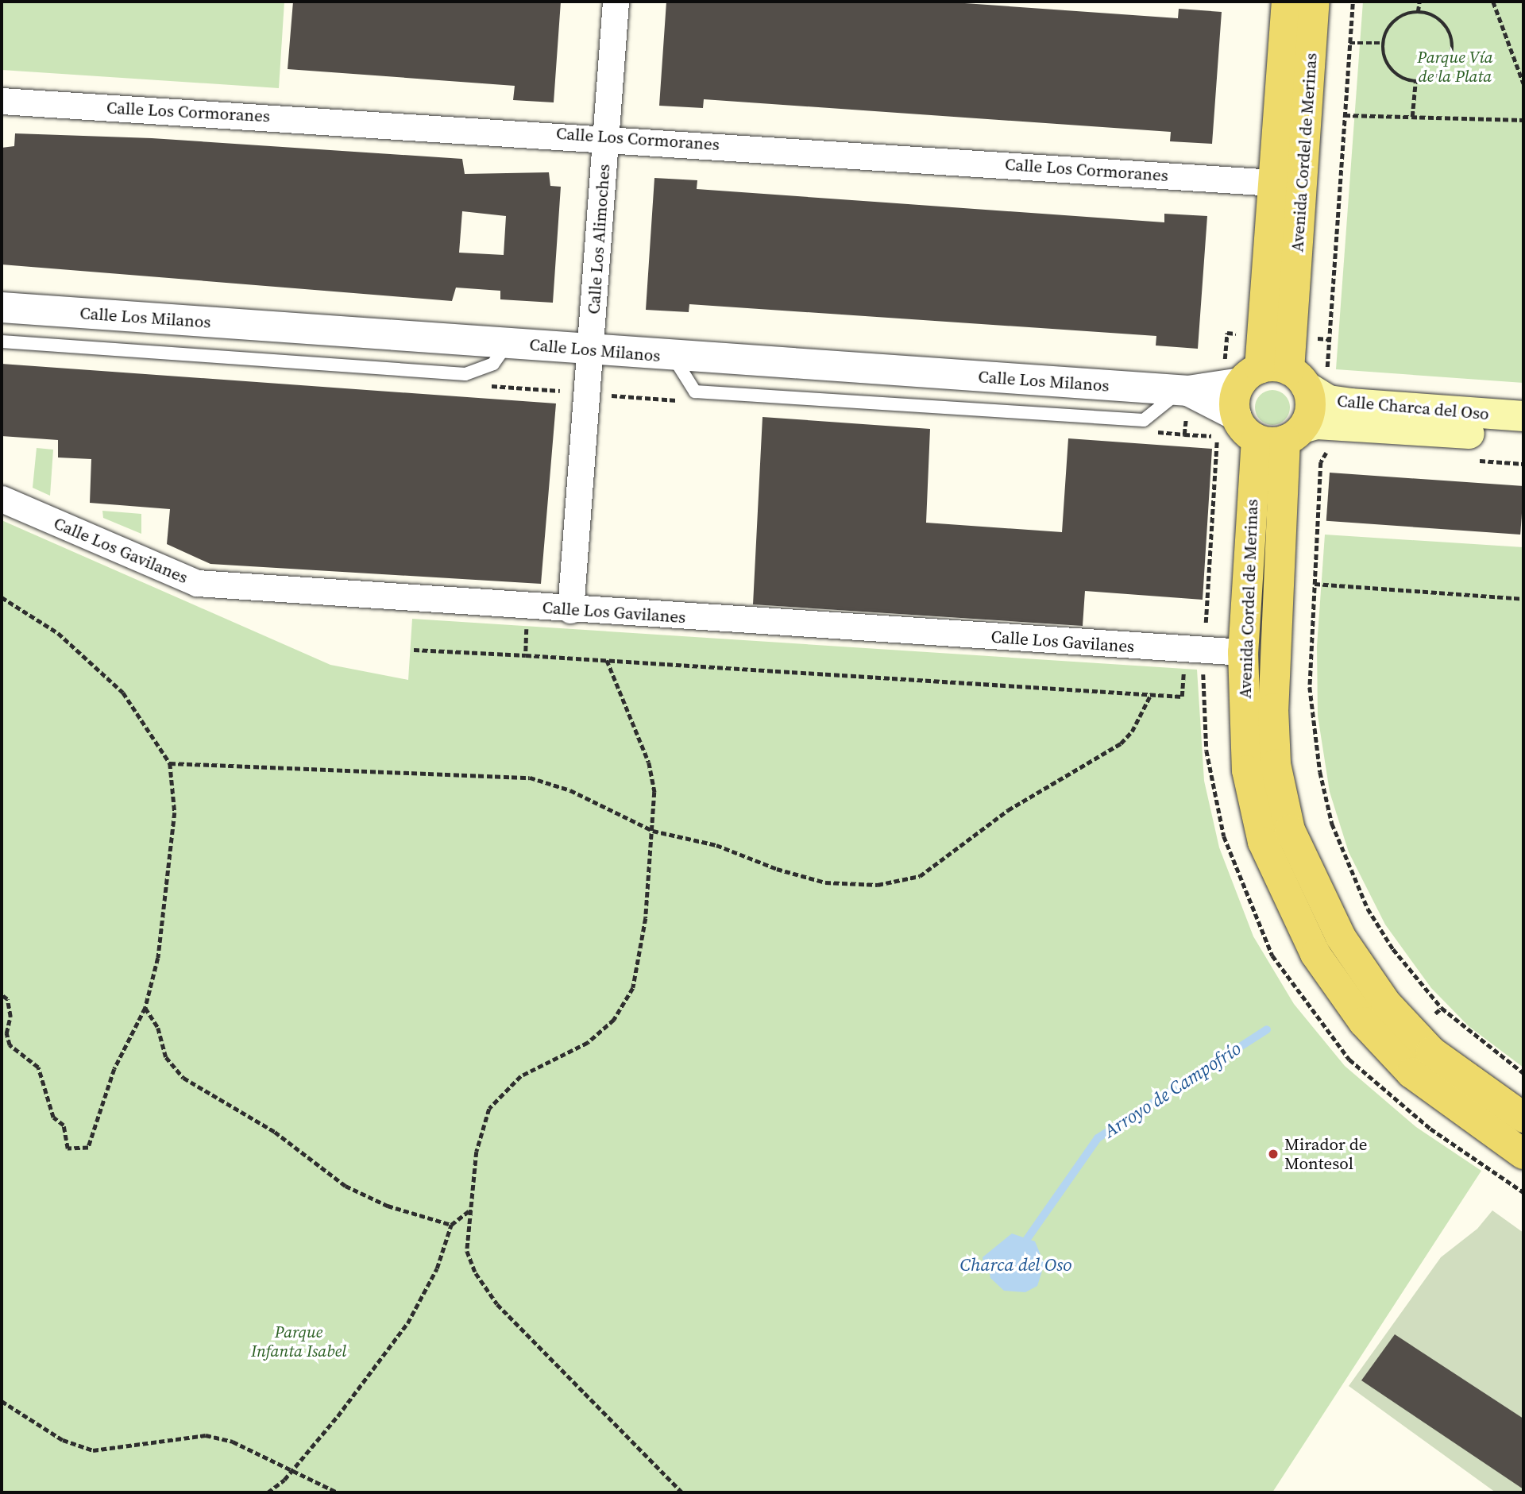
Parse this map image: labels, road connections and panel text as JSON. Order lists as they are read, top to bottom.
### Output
{
  "streets": {
    "main road": ["Avenida Cordel de Merinas", "Calle Charca del Oso"],
    "street": [
      "Calle Los Cormoranes",
      "Calle Los Alimoches",
      "Calle Los Milanos",
      "Calle Los Gavilanes"
    ]
  },
  "crossings": [
    ["Calle Los Cormoranes", "Avenida Cordel de Merinas"],
    ["Calle Los Cormoranes", "Calle Los Alimoches"],
    ["Avenida Cordel de Merinas", "Calle Los Milanos"],
    ["Avenida Cordel de Merinas", "Calle Charca del Oso"],
    ["Avenida Cordel de Merinas", "Calle Los Gavilanes"],
    ["Calle Los Alimoches", "Calle Los Milanos"],
    ["Calle Los Alimoches", "Calle Los Gavilanes"],
    ["Calle Los Milanos", "Calle Charca del Oso"]
  ],
  "water": ["Arroyo de Campofrío", "Charca del Oso"],
  "parks": ["Parque Vía de la Plata", "Parque Infanta Isabel"],
  "places": ["Mirador de Montesol"]
}
